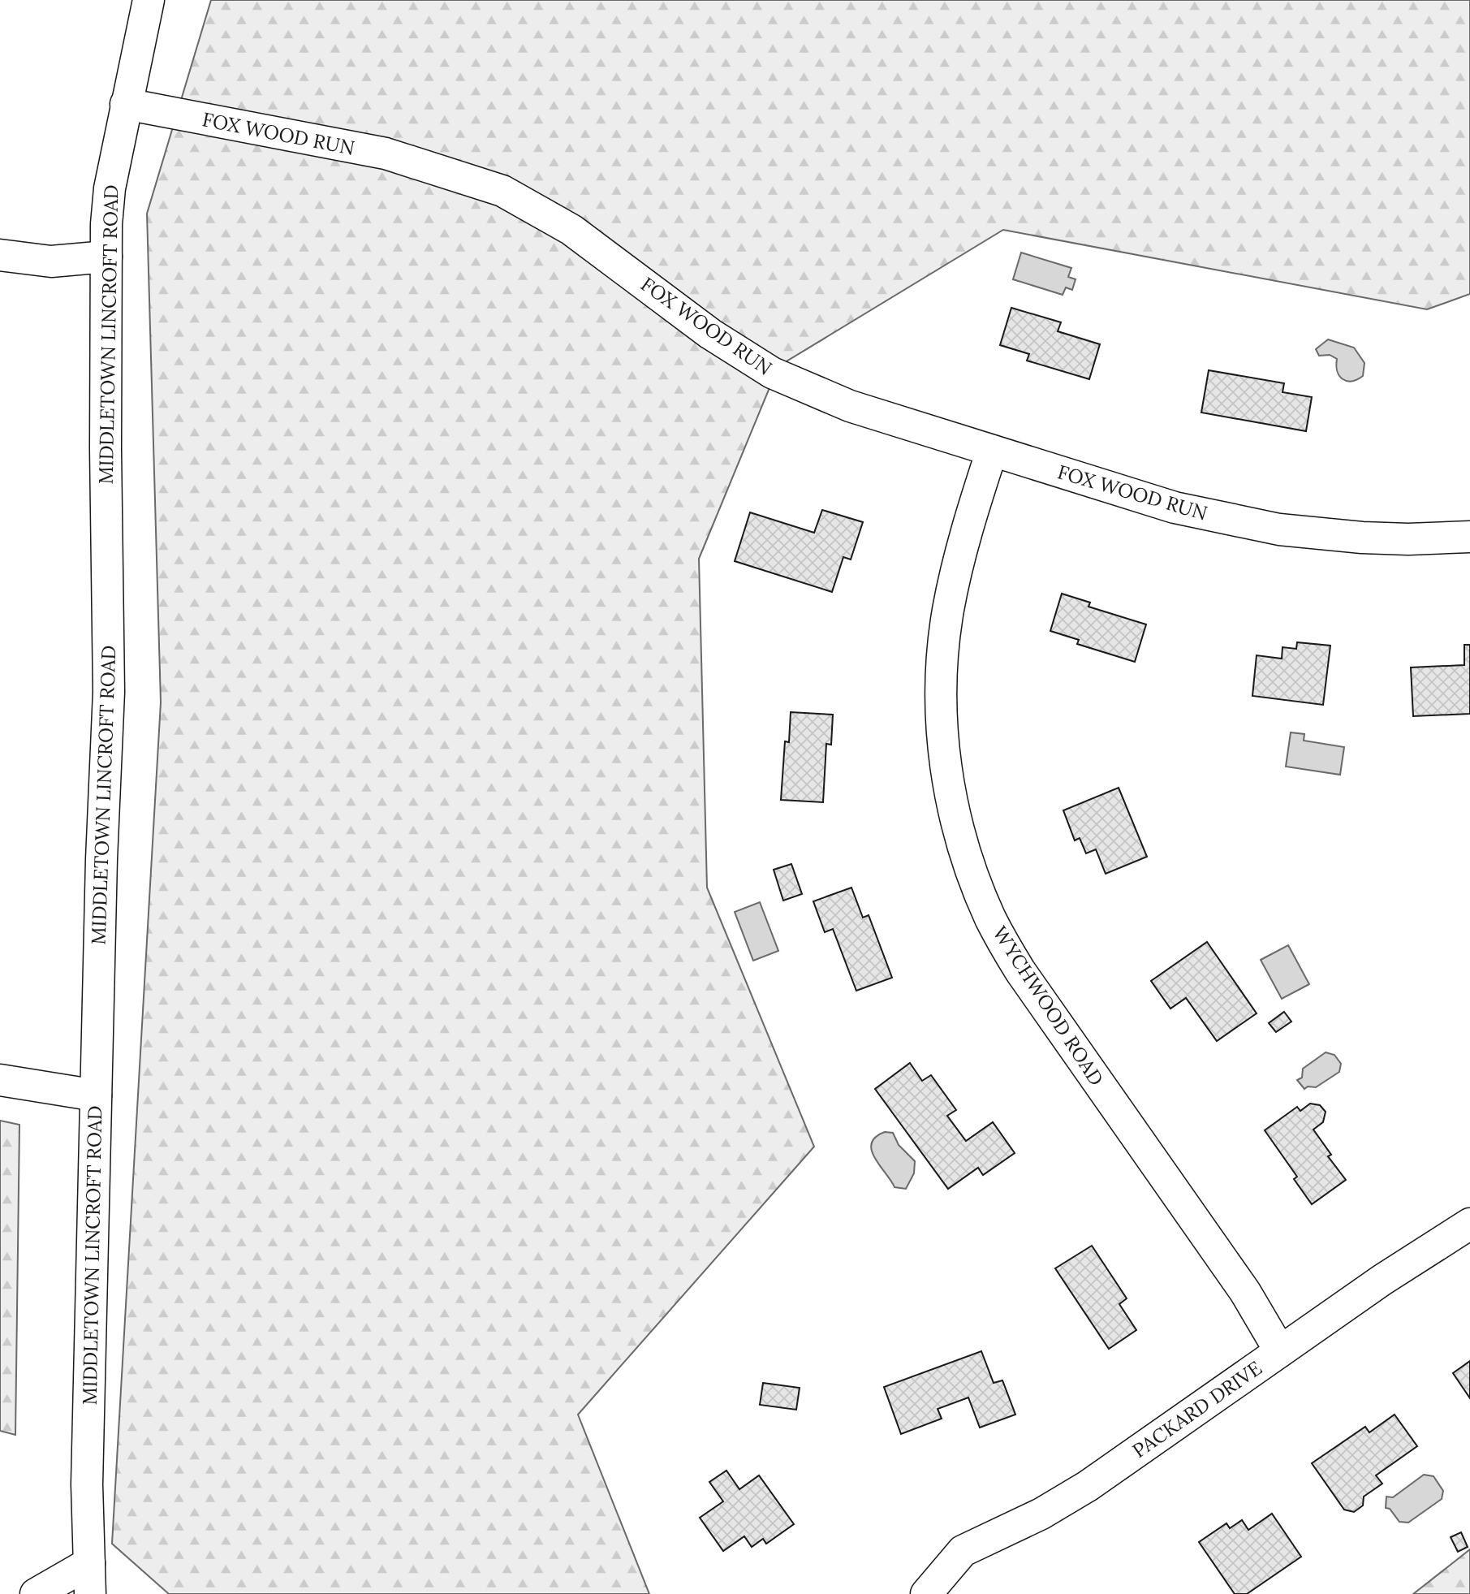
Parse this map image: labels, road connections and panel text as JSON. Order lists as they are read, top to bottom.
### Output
{
  "streets": {
    "street": [
      "FOX WOOD RUN",
      "MIDDLETOWN LINCROFT ROAD",
      "WYCHWOOD ROAD",
      "PACKARD DRIVE"
    ]
  },
  "crossings": [
    ["FOX WOOD RUN", "MIDDLETOWN LINCROFT ROAD"],
    ["FOX WOOD RUN", "WYCHWOOD ROAD"],
    ["WYCHWOOD ROAD", "PACKARD DRIVE"]
  ]
}
